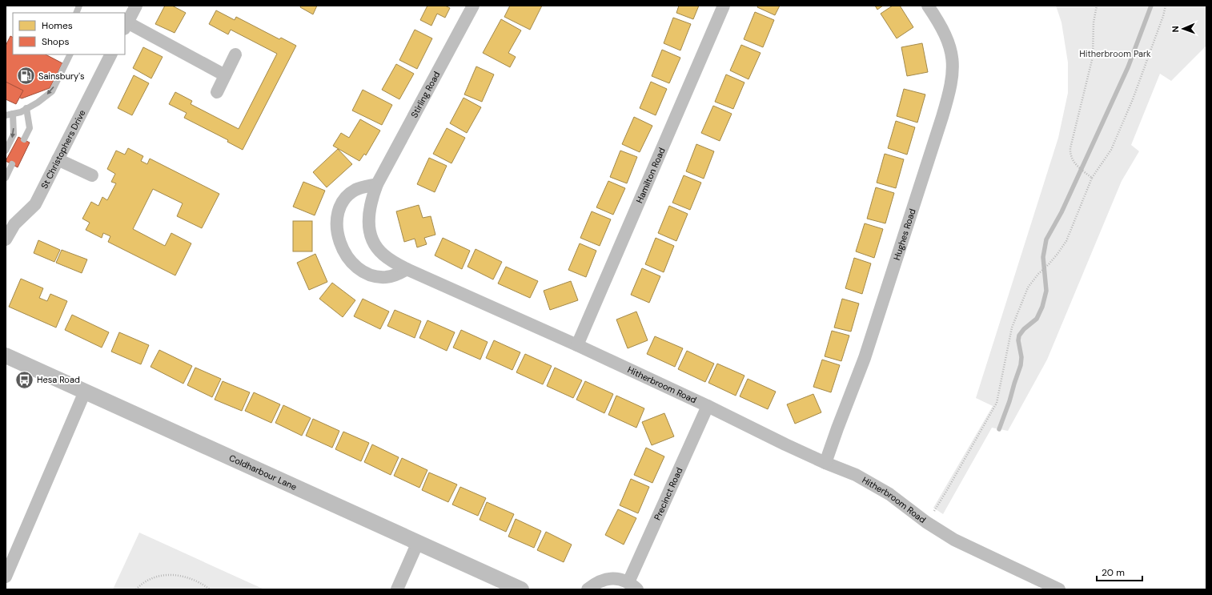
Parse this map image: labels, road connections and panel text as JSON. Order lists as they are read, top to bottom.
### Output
{
  "streets": {
    "street": [
      "Stirling Road",
      "St Christophers Drive",
      "Hamilton Road",
      "Hughes Road",
      "Hitherbroom Road",
      "Coldharbour Lane",
      "Precinct Road"
    ]
  },
  "crossings": [
    ["Stirling Road", "Hitherbroom Road"],
    ["Hamilton Road", "Hitherbroom Road"],
    ["Hughes Road", "Hitherbroom Road"],
    ["Hitherbroom Road", "Precinct Road"]
  ],
  "parks": ["Hitherbroom Park"],
  "places": {
    "fuel station": ["Sainsbury's"],
    "bus stop": ["Hesa Road"]
  },
  "legend": ["Homes", "Shops"],
  "scale_bar": "20 m",
  "north": "left"
}
